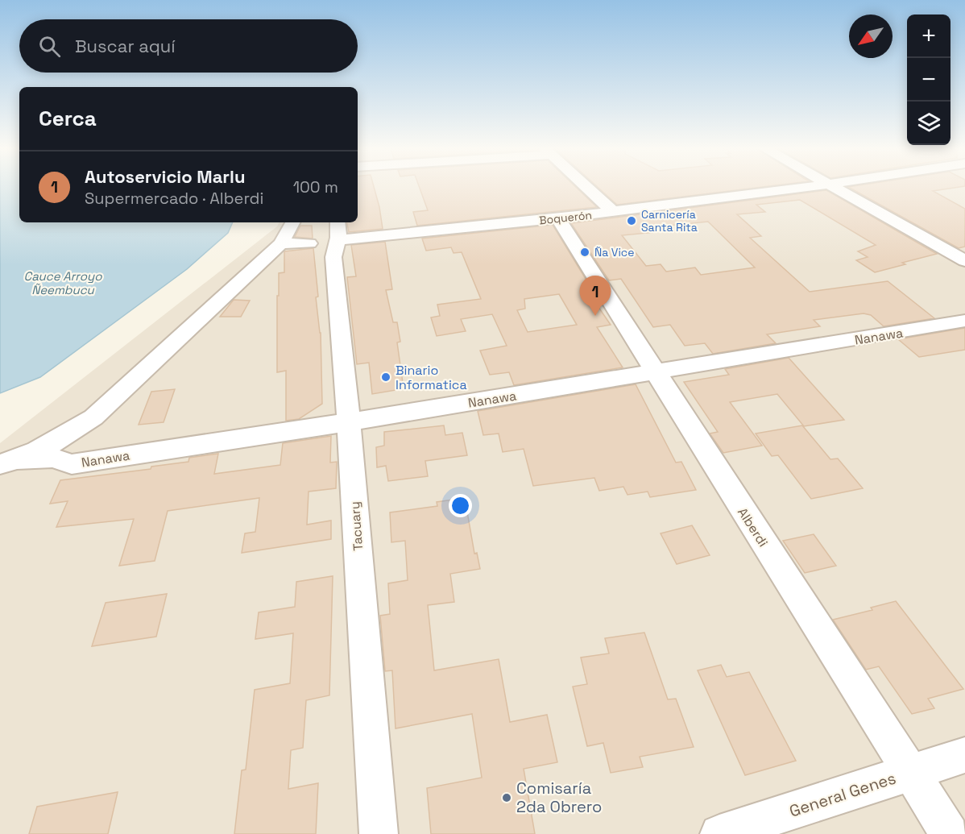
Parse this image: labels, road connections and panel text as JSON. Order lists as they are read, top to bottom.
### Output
{
  "streets": {
    "street": [
      "Boquerón",
      "Nanawa",
      "Tacuary",
      "Alberdi",
      "General Genes"
    ]
  },
  "crossings": [
    ["Boquerón", "Tacuary"],
    ["Boquerón", "Alberdi"],
    ["Nanawa", "Tacuary"],
    ["Nanawa", "Alberdi"],
    ["Alberdi", "General Genes"]
  ],
  "water": ["Cauce Arroyo Ñeembucu"],
  "places": [
    "Carnicería Santa Rita",
    "Ña Vice",
    "Binario Informatica",
    "Comisaría 2da Obrero"
  ],
  "north": "bottom left",
  "page": {
    "map_buttons": ["+", "−"],
    "search": "Buscar aquí",
    "heading": "Cerca",
    "list": [
      {
        "mark": "1",
        "name": "Autoservicio Marlu",
        "note": "Supermercado · Alberdi",
        "value": "100 m"
      }
    ],
    "pins": "1"
  }
}
